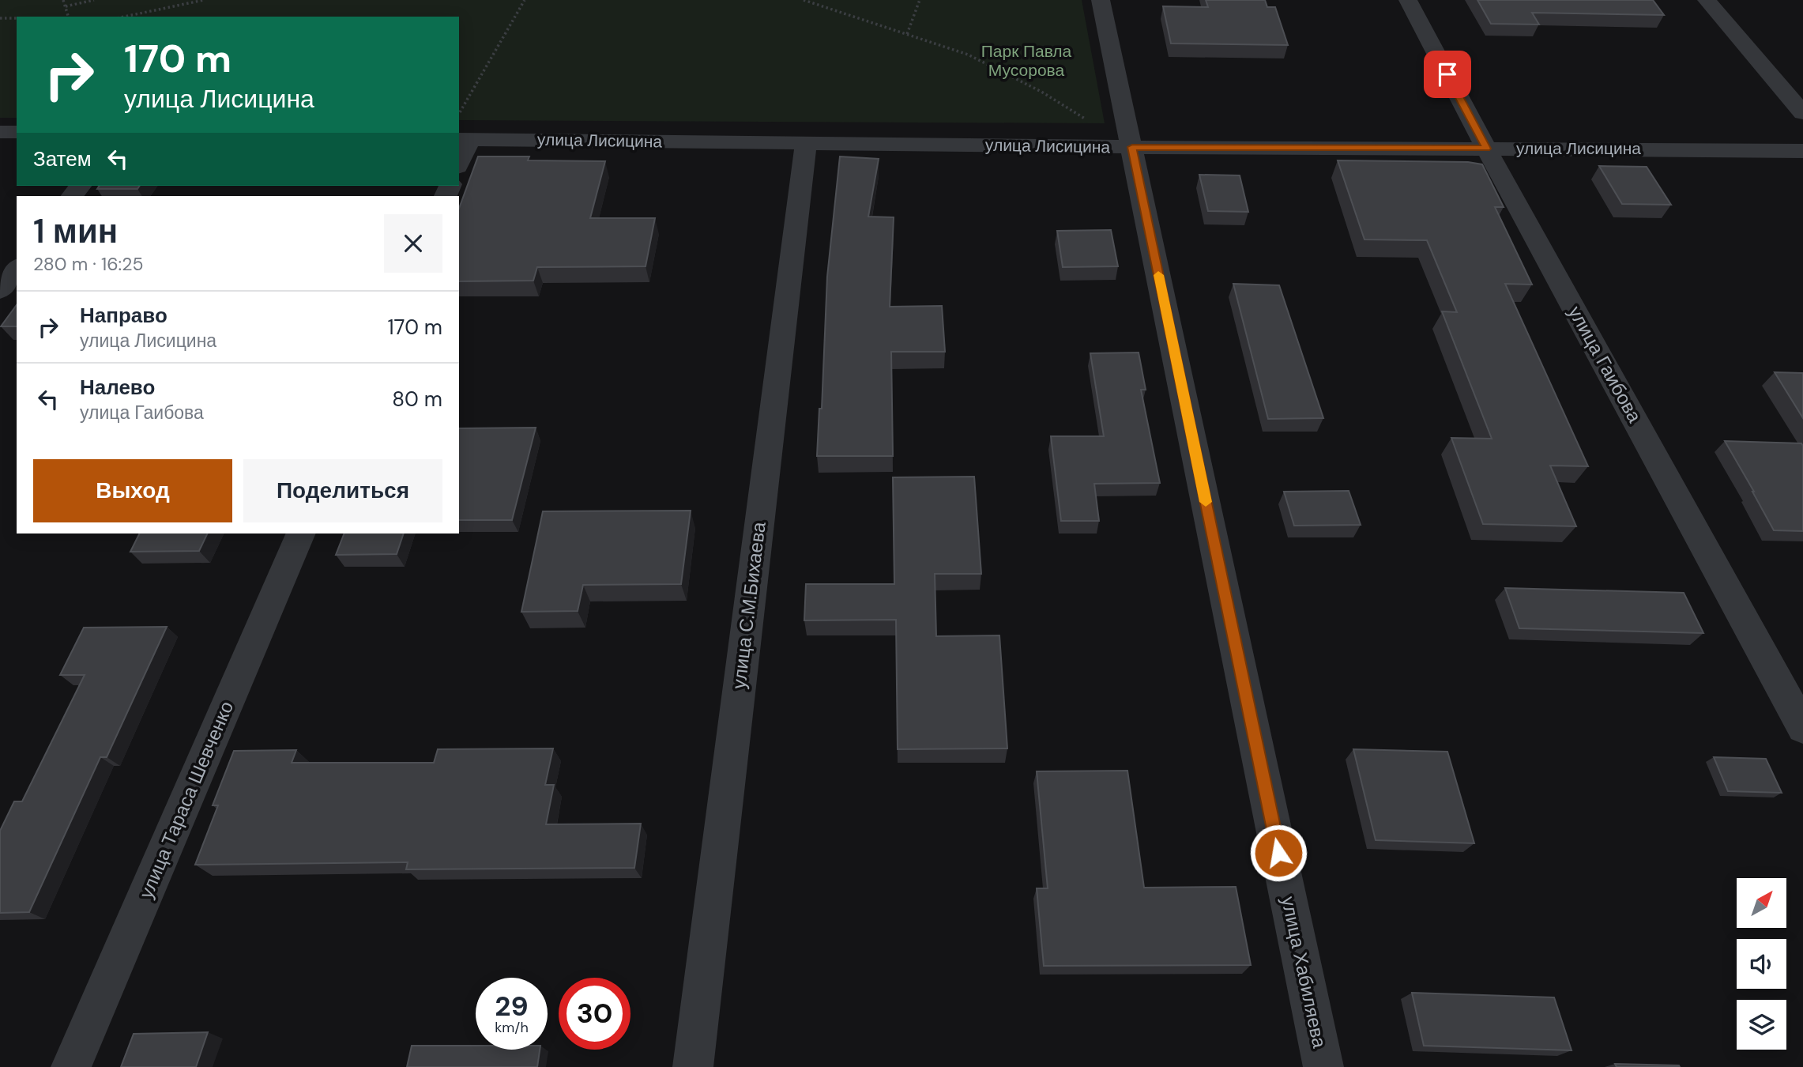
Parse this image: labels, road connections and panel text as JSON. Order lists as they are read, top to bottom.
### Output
{
  "streets": {
    "street": [
      "улица Лисицина",
      "улица Гаибова",
      "улица С.М.Бихаева",
      "улица Тараса Шевченко",
      "улица Хабиляева"
    ]
  },
  "crossings": [
    ["улица Лисицина", "улица Гаибова"],
    ["улица Лисицина", "улица С.М.Бихаева"],
    ["улица Лисицина", "улица Хабиляева"]
  ],
  "parks": ["Парк Павла Мусорова"],
  "north": "top right",
  "page": {
    "turn": ["170 m", "улица Лисицина"],
    "then": "Затем",
    "heading": ["1 мин", "280 m · 16:25"],
    "list": [
      {
        "name": "Направо",
        "note": "улица Лисицина",
        "value": "170 m"
      },
      {
        "name": "Налево",
        "note": "улица Гаибова",
        "value": "80 m"
      }
    ],
    "buttons": ["Выход", "Поделиться"],
    "speed": "29 km/h",
    "limit": "30"
  }
}
